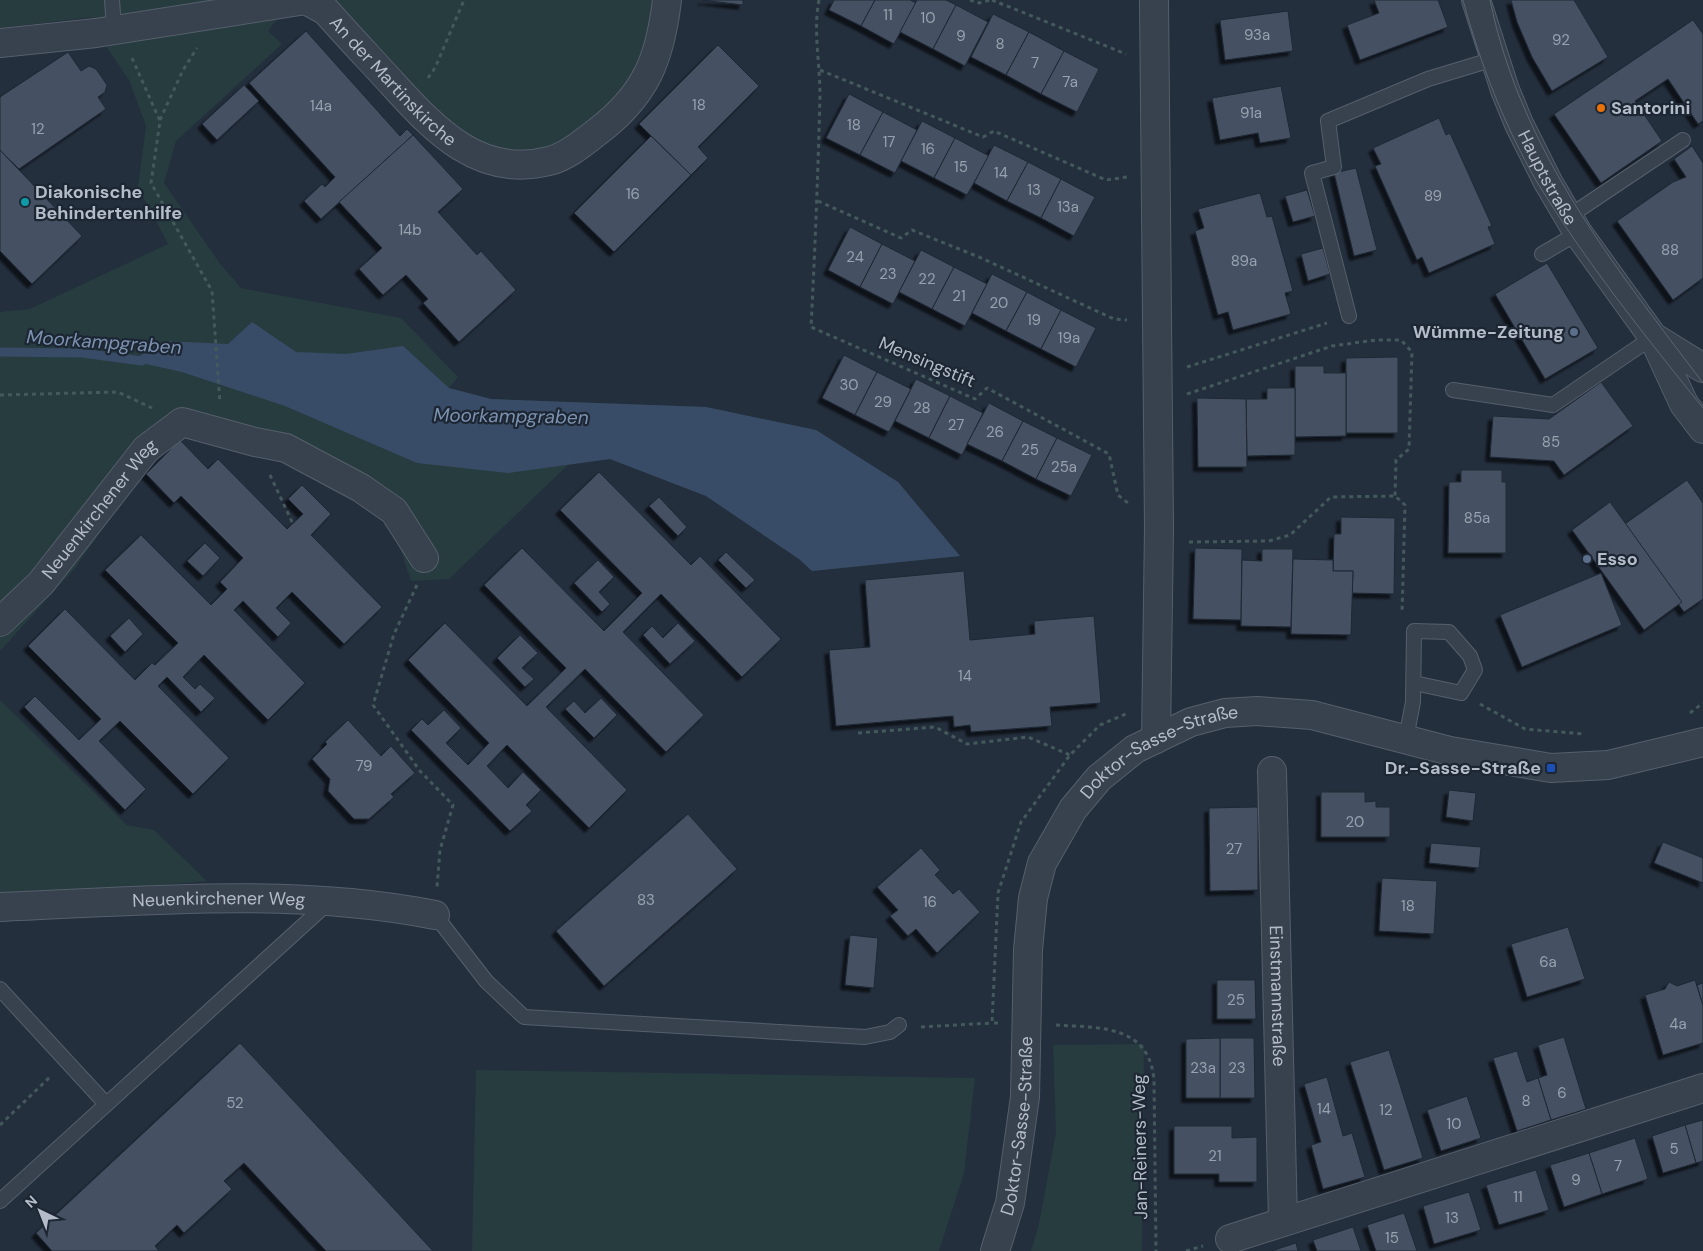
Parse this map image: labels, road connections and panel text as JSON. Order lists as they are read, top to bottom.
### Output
{
  "streets": {
    "street": [
      "An der Martinskirche",
      "Hauptstraße",
      "Neuenkirchener Weg",
      "Doktor-Sasse-Straße",
      "Einstmannstraße"
    ],
    "path": ["Mensingstift", "Jan-Reiners-Weg"]
  },
  "crossings": [
    ["Doktor-Sasse-Straße", "Jan-Reiners-Weg"]
  ],
  "water": ["Moorkampgraben"],
  "places": {
    "other": [
      "Santorini",
      "Diakonische Behindertenhilfe",
      "Wümme-Zeitung",
      "Esso"
    ],
    "transit": ["Dr.-Sasse-Straße"]
  },
  "house_numbers": [
    "11",
    "10",
    "93a",
    "9",
    "92",
    "8",
    "7",
    "7a",
    "18",
    "14a",
    "91a",
    "18",
    "12",
    "17",
    "16",
    "15",
    "14",
    "13",
    "16",
    "89",
    "13a",
    "14b",
    "88",
    "24",
    "89a",
    "23",
    "22",
    "21",
    "20",
    "19",
    "19a",
    "30",
    "29",
    "28",
    "27",
    "26",
    "85",
    "25",
    "25a",
    "85a",
    "14",
    "79",
    "20",
    "27",
    "83",
    "16",
    "18",
    "6a",
    "25",
    "4a",
    "23a",
    "23",
    "6",
    "8",
    "52",
    "14",
    "12",
    "10",
    "5",
    "21",
    "7",
    "9",
    "11",
    "13",
    "15"
  ],
  "north": "top left"
}
